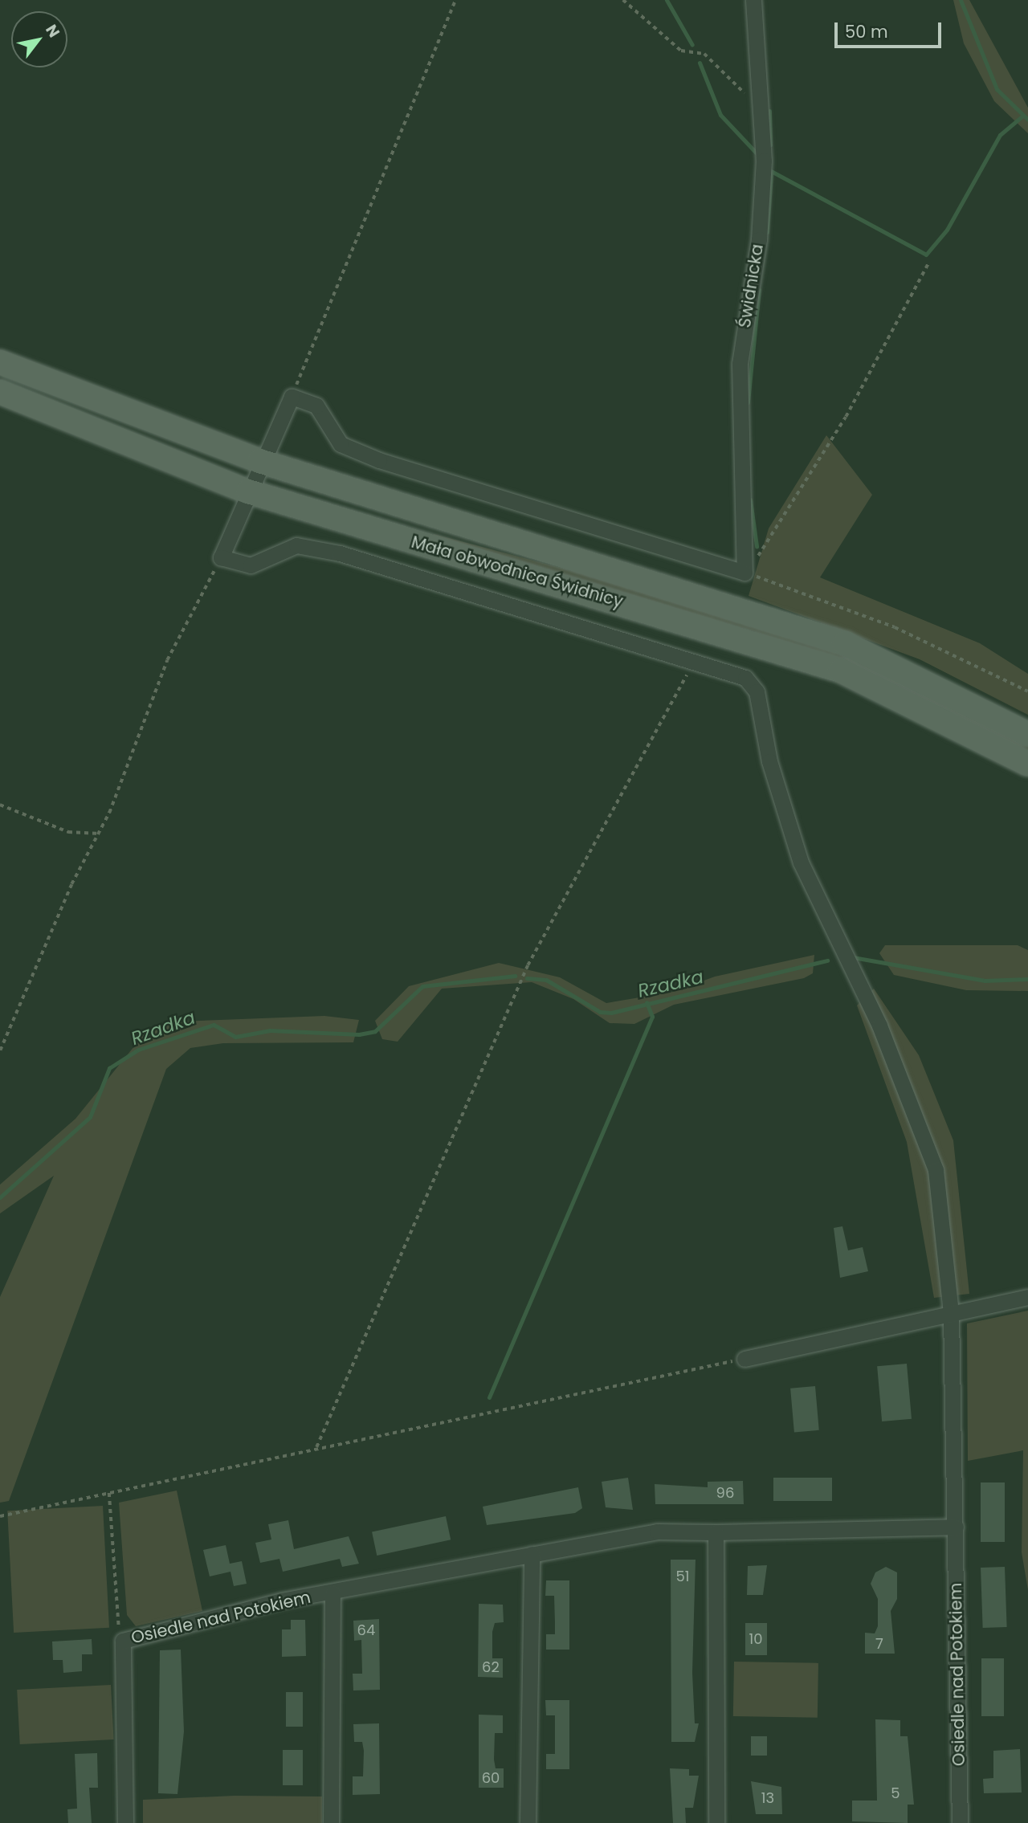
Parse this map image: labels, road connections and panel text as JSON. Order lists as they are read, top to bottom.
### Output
{
  "streets": {
    "main road": ["Mała obwodnica Świdnicy"],
    "street": ["Świdnicka", "Osiedle nad Potokiem"]
  },
  "water": ["Rzadka"],
  "house_numbers": [
    "96",
    "51",
    "64",
    "10",
    "7",
    "62",
    "60",
    "5",
    "13"
  ],
  "scale_bar": "50 m",
  "north": "top right"
}
